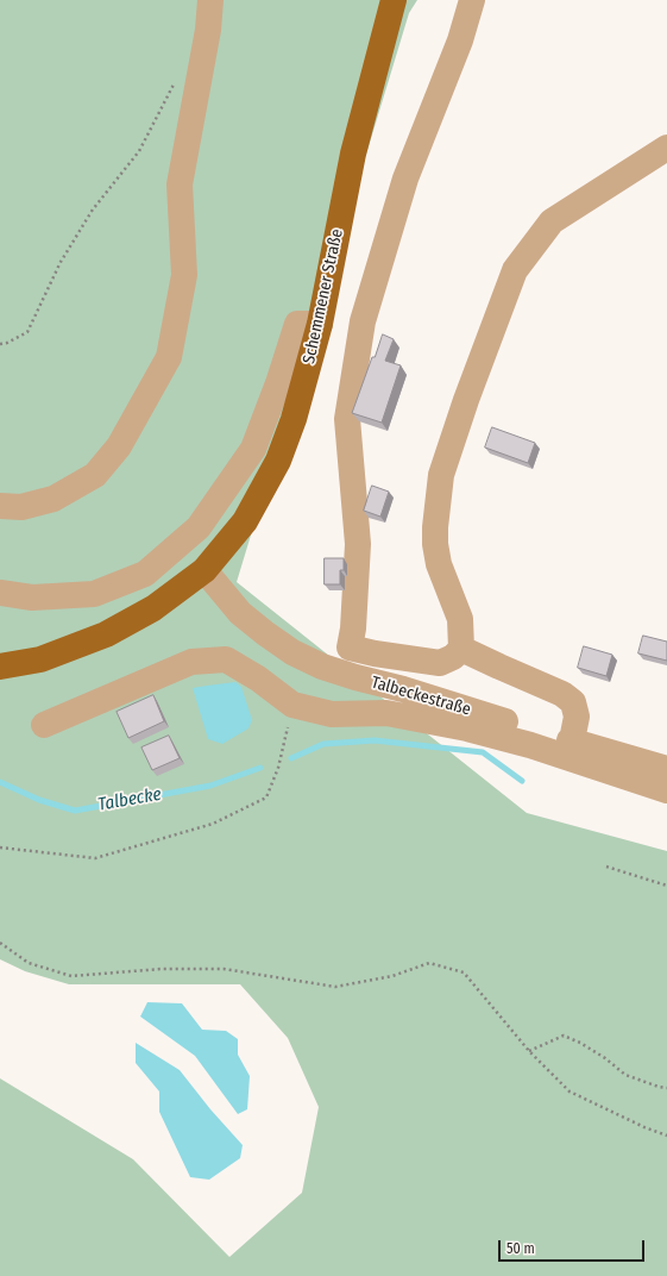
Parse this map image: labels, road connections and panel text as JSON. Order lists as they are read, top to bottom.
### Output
{
  "streets": {
    "main road": ["Schemmener Straße"],
    "street": ["Talbeckestraße"]
  },
  "crossings": [
    ["Schemmener Straße", "Talbeckestraße"]
  ],
  "water": ["Talbecke"],
  "scale_bar": "50 m"
}
